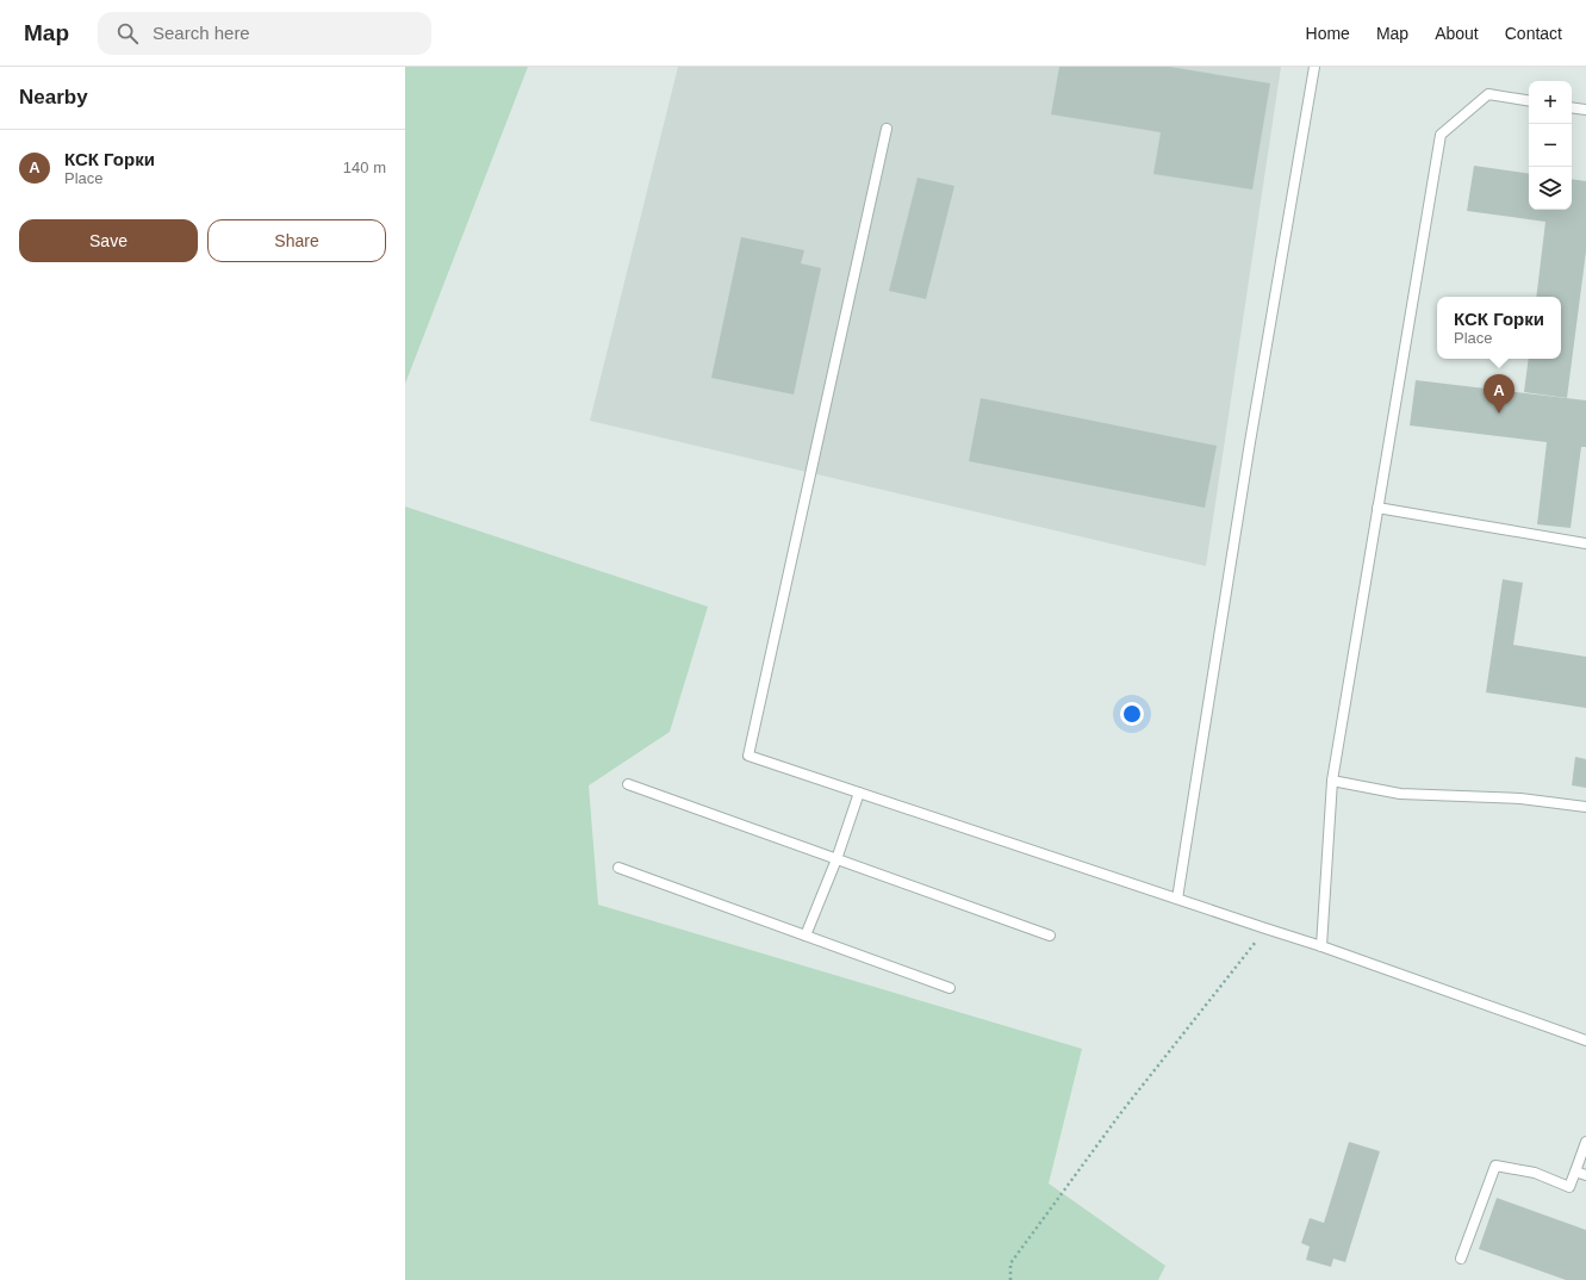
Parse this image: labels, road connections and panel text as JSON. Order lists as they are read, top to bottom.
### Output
{
  "page": {
    "header": "Map",
    "search": "Search here",
    "nav": [
      "Home",
      "Map",
      "About",
      "Contact"
    ],
    "heading": "Nearby",
    "map_buttons": ["+", "−"],
    "list": [
      {
        "mark": "A",
        "name": "КСК Горки",
        "note": "Place",
        "value": "140 m"
      }
    ],
    "buttons": ["Save", "Share"],
    "popup": ["КСК Горки", "Place"],
    "pins": "A"
  }
}
